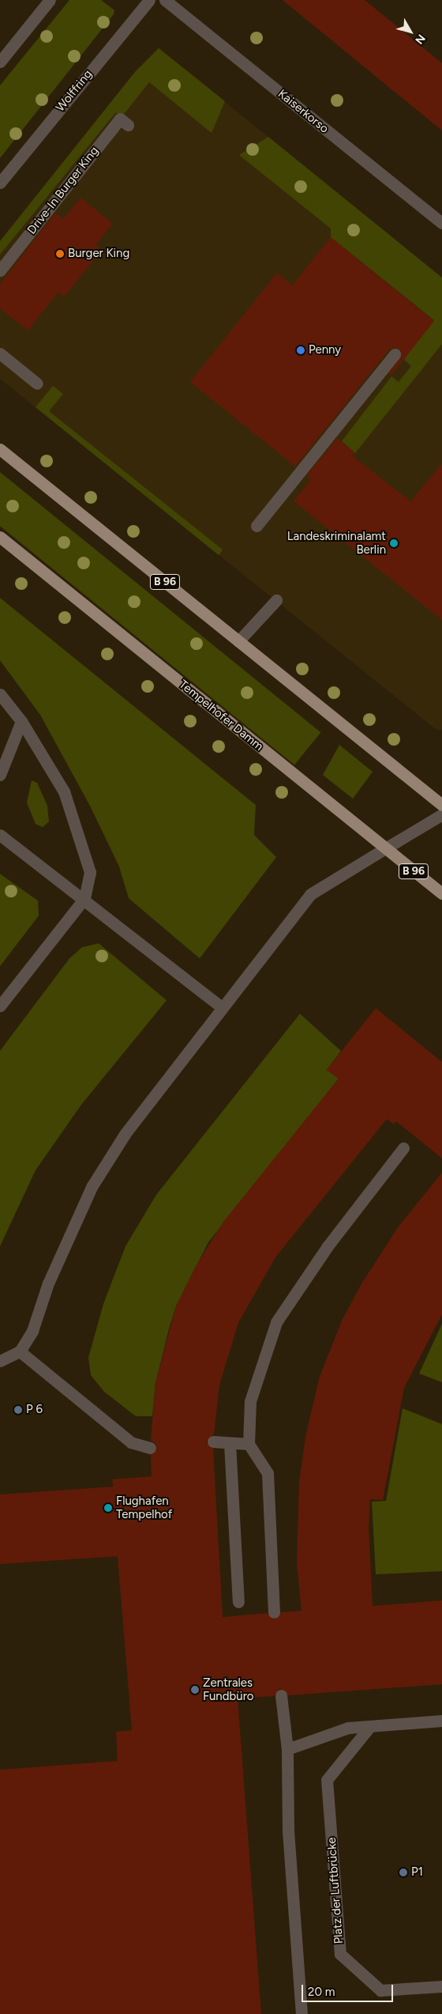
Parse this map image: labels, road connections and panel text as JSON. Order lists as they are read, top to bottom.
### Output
{
  "streets": {
    "main road": ["B 96", "Tempelhofer Damm"],
    "street": [
      "Wolffring",
      "Kaiserkorso",
      "Drive-In Burger King",
      "Platz der Luftbrücke"
    ]
  },
  "places": [
    "Burger King",
    "Penny",
    "Landeskriminalamt Berlin",
    "P 6",
    "Flughafen Tempelhof",
    "Zentrales Fundbüro",
    "P1"
  ],
  "scale_bar": "20 m",
  "north": "bottom right"
}
